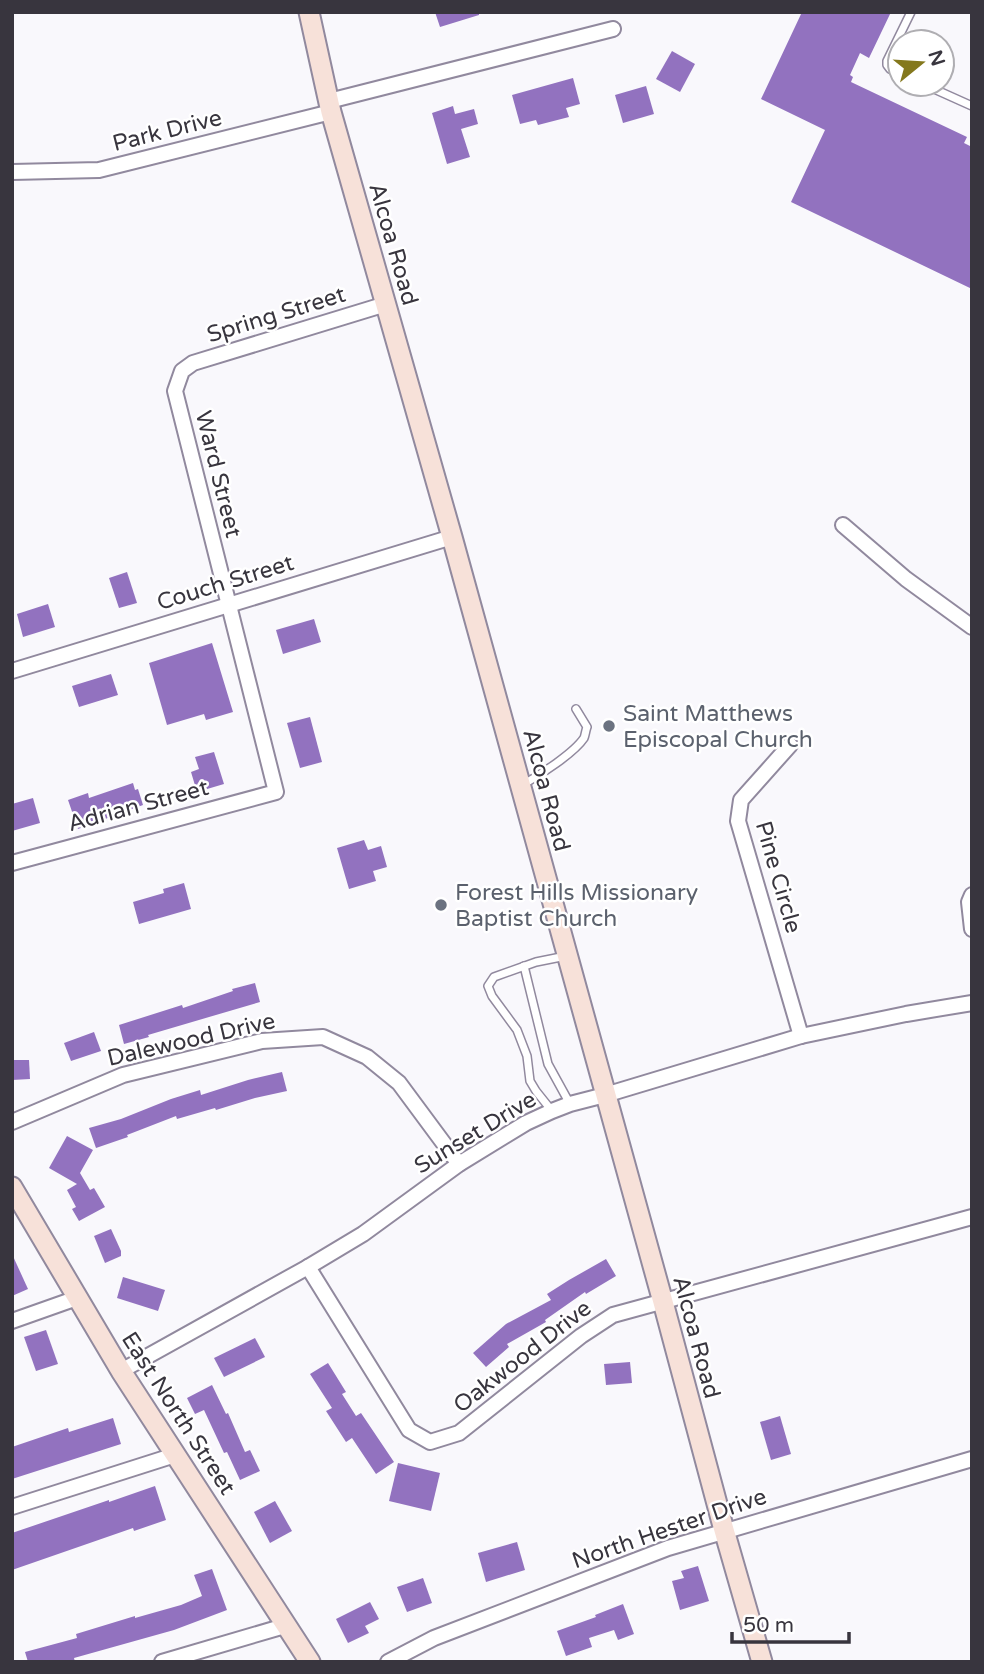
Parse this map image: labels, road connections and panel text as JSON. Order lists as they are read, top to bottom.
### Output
{
  "streets": {
    "main road": ["Alcoa Road", "East North Street"],
    "street": [
      "Park Drive",
      "Spring Street",
      "Ward Street",
      "Couch Street",
      "Adrian Street",
      "Pine Circle",
      "Dalewood Drive",
      "Sunset Drive",
      "Oakwood Drive",
      "North Hester Drive"
    ]
  },
  "crossings": [
    ["Park Drive", "Alcoa Road"],
    ["Alcoa Road", "Spring Street"],
    ["Alcoa Road", "Couch Street"],
    ["Alcoa Road", "Sunset Drive"],
    ["Alcoa Road", "Oakwood Drive"],
    ["Alcoa Road", "North Hester Drive"],
    ["Spring Street", "Ward Street"],
    ["Ward Street", "Couch Street"],
    ["Ward Street", "Adrian Street"],
    ["Pine Circle", "Sunset Drive"],
    ["Dalewood Drive", "Sunset Drive"],
    ["Sunset Drive", "Oakwood Drive"],
    ["Sunset Drive", "East North Street"]
  ],
  "places": ["Saint Matthews Episcopal Church", "Forest Hills Missionary Baptist Church"],
  "scale_bar": "50 m",
  "north": "right"
}
